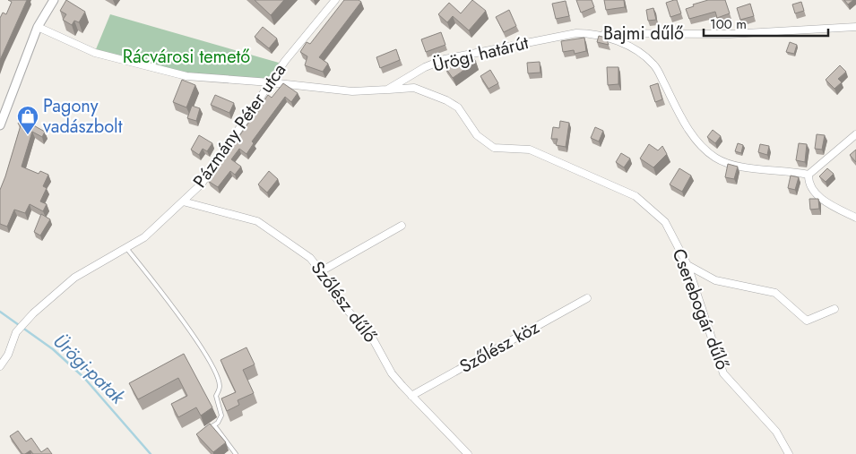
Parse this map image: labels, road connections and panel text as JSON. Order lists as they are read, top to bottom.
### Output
{
  "streets": {
    "street": [
      "Bajmi dűlő",
      "Ürögi határút",
      "Pázmány Péter utca",
      "Szőlész dűlő",
      "Cserebogár dűlő",
      "Szőlész köz"
    ]
  },
  "crossings": [
    ["Bajmi dűlő", "Ürögi határút"],
    ["Ürögi határút", "Pázmány Péter utca"],
    ["Ürögi határút", "Cserebogár dűlő"],
    ["Pázmány Péter utca", "Szőlész dűlő"],
    ["Szőlész dűlő", "Szőlész köz"]
  ],
  "water": ["Ürögi-patak"],
  "parks": ["Rácvárosi temető"],
  "places": {
    "shop": ["Pagony vadászbolt"]
  },
  "scale_bar": "100 m"
}
